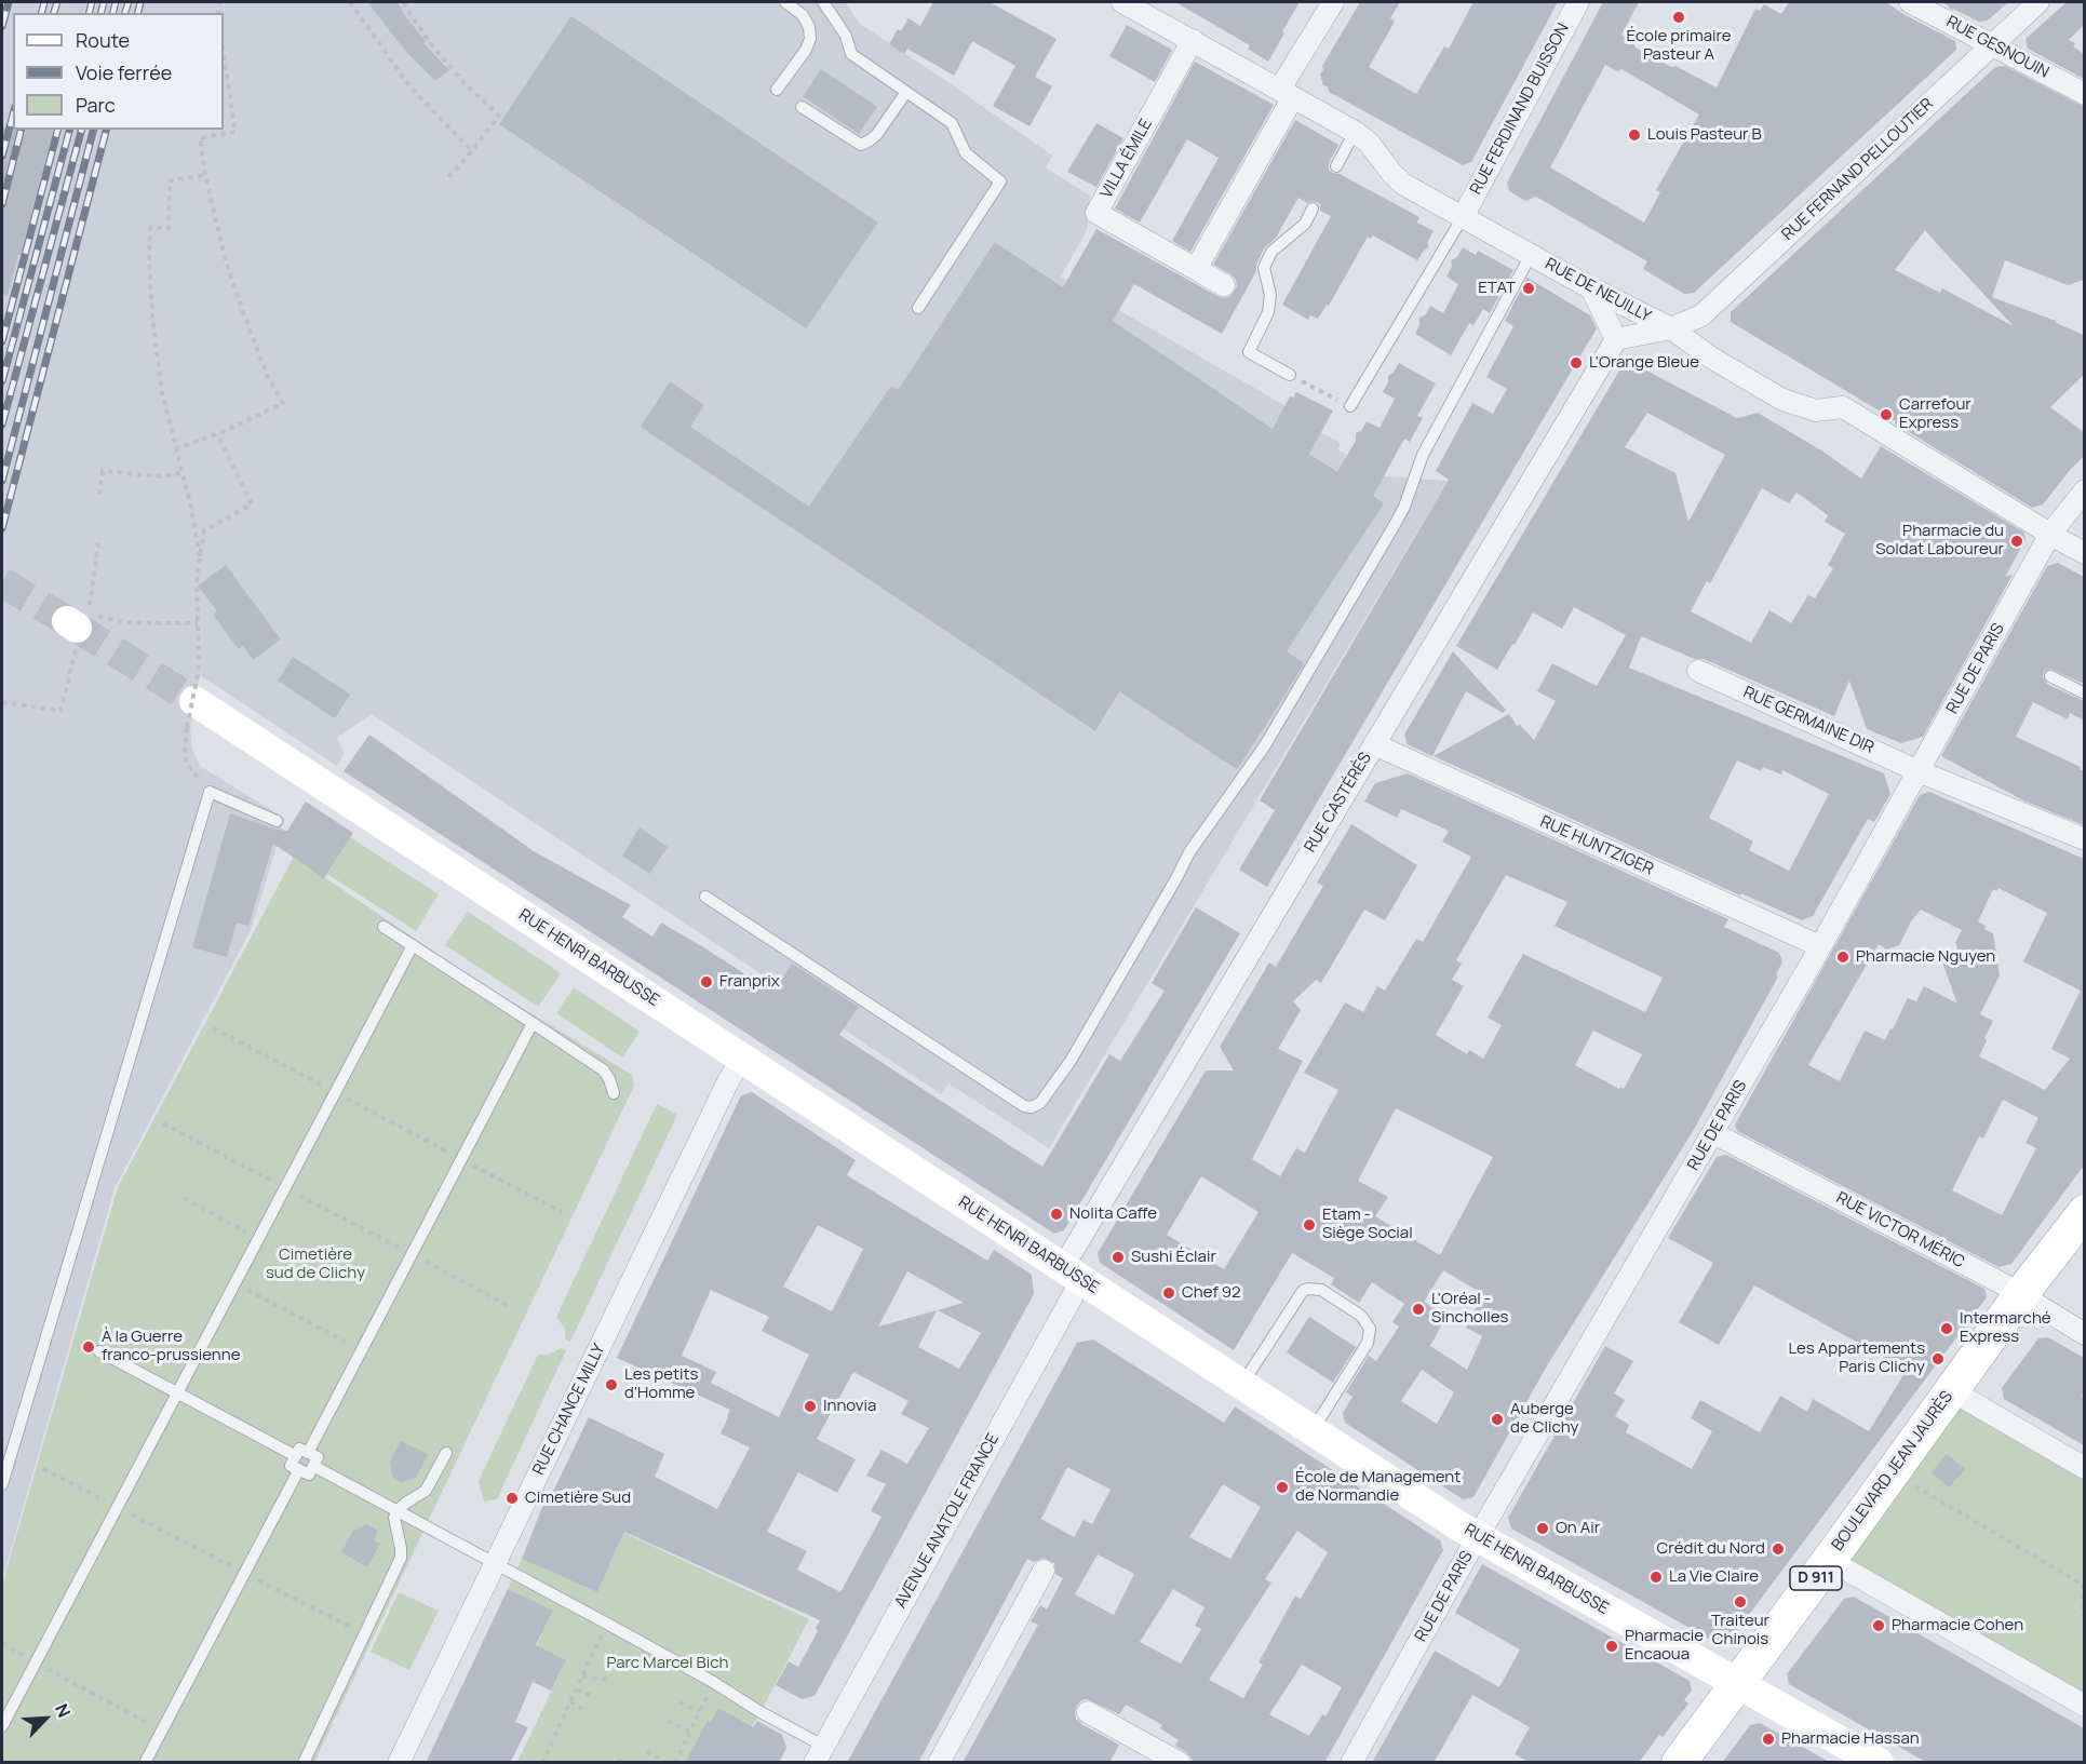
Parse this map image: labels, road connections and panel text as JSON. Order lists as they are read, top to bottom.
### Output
{
  "streets": {
    "main road": ["BOULEVARD JEAN JAURÈS", "D 911"],
    "street": [
      "RUE GESNOUIN",
      "RUE FERDINAND BUISSON",
      "VILLA ÉMILE",
      "RUE FERNAND PELLOUTIER",
      "RUE DE NEUILLY",
      "RUE DE PARIS",
      "RUE GERMAINE DIR",
      "RUE CASTÉRÈS",
      "RUE HUNTZIGER",
      "RUE HENRI BARBUSSE",
      "RUE VICTOR MÉRIC",
      "RUE CHANCE MILLY",
      "AVENUE ANATOLE FRANCE"
    ]
  },
  "crossings": [
    ["RUE GESNOUIN", "RUE FERNAND PELLOUTIER"],
    ["RUE FERDINAND BUISSON", "RUE DE NEUILLY"],
    ["VILLA ÉMILE", "RUE DE NEUILLY"],
    ["RUE FERNAND PELLOUTIER", "RUE DE NEUILLY"],
    ["RUE DE NEUILLY", "RUE DE PARIS"],
    ["RUE DE PARIS", "RUE GERMAINE DIR"],
    ["RUE DE PARIS", "RUE HUNTZIGER"],
    ["RUE DE PARIS", "RUE HENRI BARBUSSE"],
    ["RUE DE PARIS", "RUE VICTOR MÉRIC"],
    ["RUE CASTÉRÈS", "RUE HUNTZIGER"],
    ["RUE CASTÉRÈS", "RUE HENRI BARBUSSE"],
    ["RUE CASTÉRÈS", "AVENUE ANATOLE FRANCE"],
    ["RUE HENRI BARBUSSE", "RUE CHANCE MILLY"],
    ["RUE HENRI BARBUSSE", "BOULEVARD JEAN JAURÈS"],
    ["RUE HENRI BARBUSSE", "AVENUE ANATOLE FRANCE"],
    ["RUE VICTOR MÉRIC", "BOULEVARD JEAN JAURÈS"]
  ],
  "parks": ["Cimetière sud de Clichy", "Parc Marcel Bich"],
  "places": [
    "École primaire Pasteur A",
    "Louis Pasteur B",
    "ETAT",
    "L'Orange Bleue",
    "Carrefour Express",
    "Pharmacie du Soldat Laboureur",
    "Pharmacie Nguyen",
    "Franprix",
    "Nolita Caffe",
    "Etam - Siège Social",
    "Sushi Éclair",
    "Chef 92",
    "L'Oréal - Sincholles",
    "Intermarché Express",
    "À la Guerre franco-prussienne",
    "Les Appartements Paris Clichy",
    "Les petits d'Homme",
    "Innovia",
    "Auberge de Clichy",
    "École de Management de Normandie",
    "Cimetière Sud",
    "On Air",
    "Crédit du Nord",
    "La Vie Claire",
    "Traiteur Chinois",
    "Pharmacie Cohen",
    "Pharmacie Encaoua",
    "Pharmacie Hassan"
  ],
  "legend": ["Route", "Voie ferrée", "Parc"],
  "north": "top right"
}
